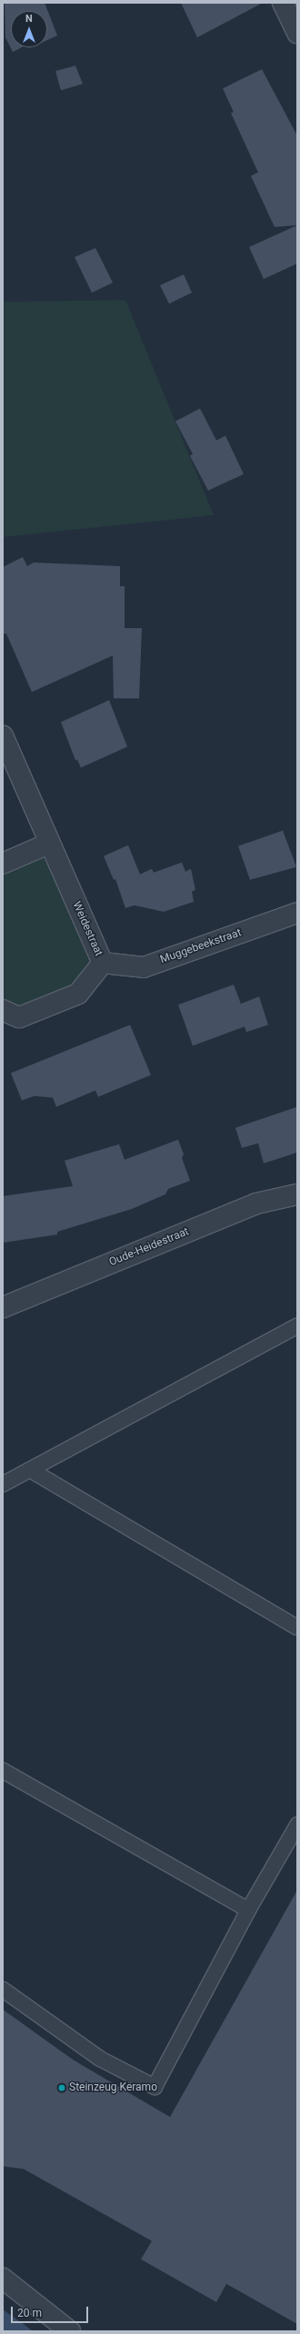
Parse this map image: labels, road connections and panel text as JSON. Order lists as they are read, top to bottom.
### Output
{
  "streets": {
    "street": ["Weidestraat", "Muggebeekstraat", "Oude-Heidestraat"]
  },
  "crossings": [
    ["Weidestraat", "Muggebeekstraat"]
  ],
  "places": ["Steinzeug Keramo"],
  "scale_bar": "20 m",
  "north": "top"
}
